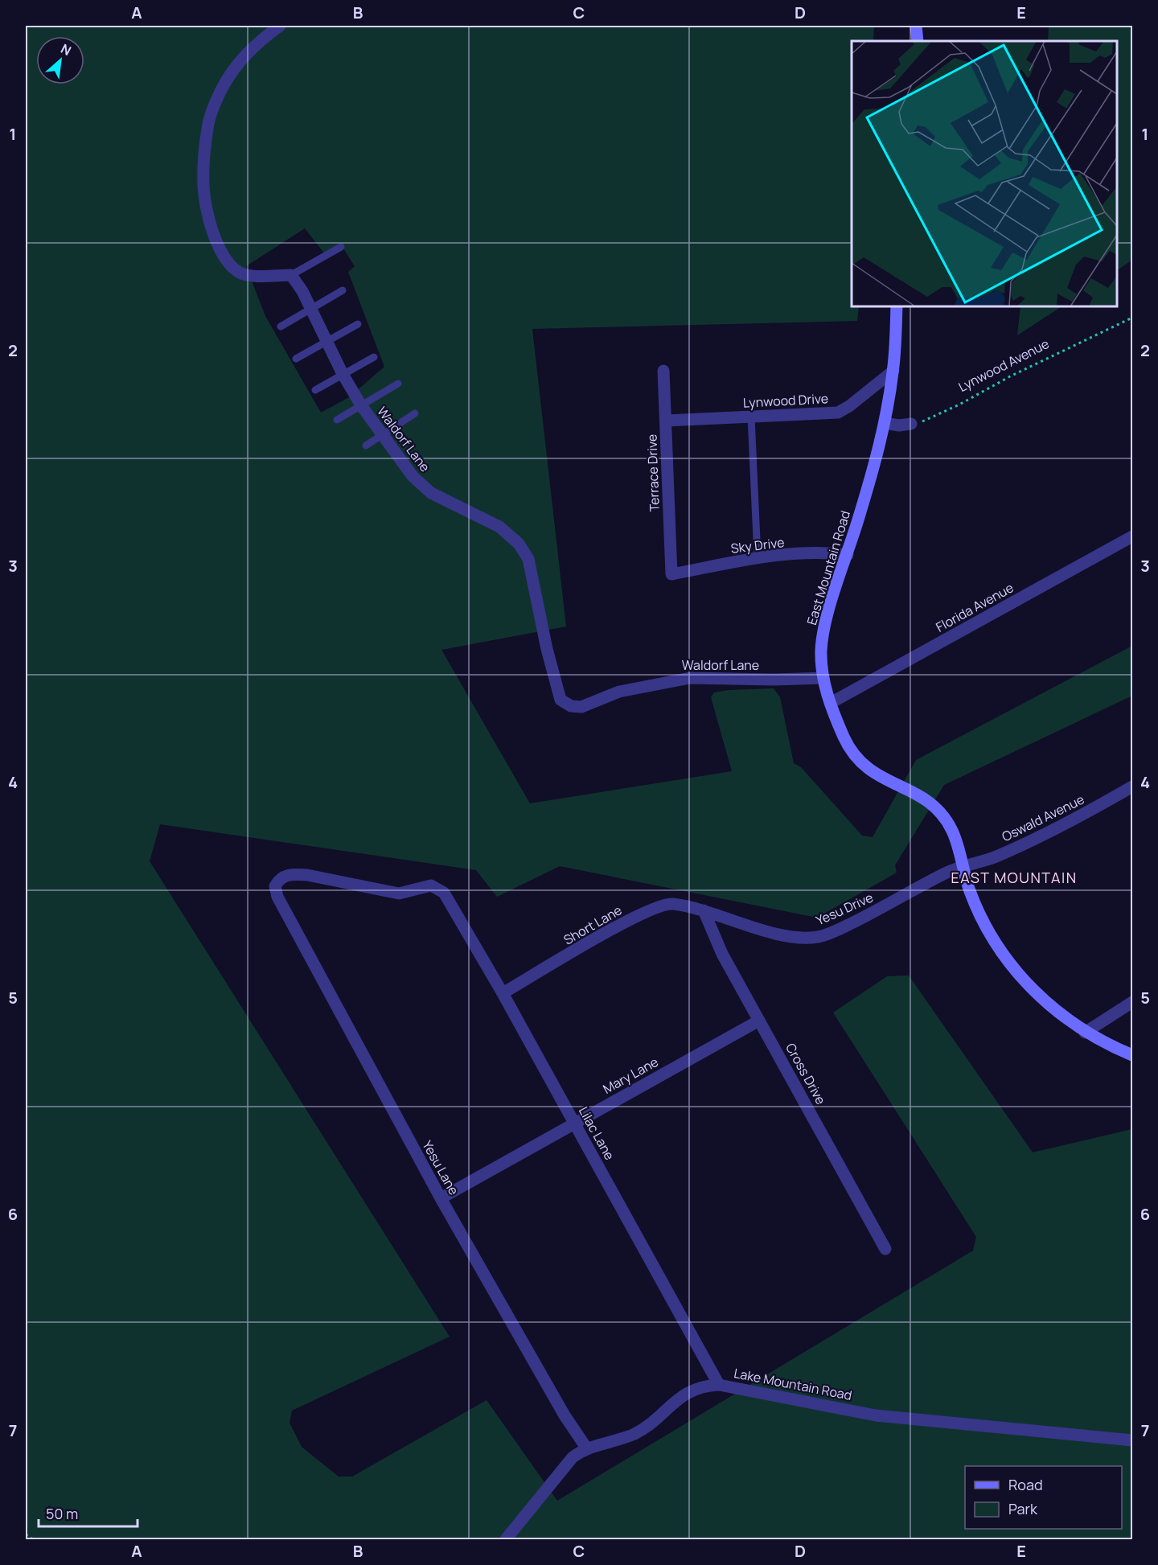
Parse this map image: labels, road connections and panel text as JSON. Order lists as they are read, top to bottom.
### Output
{
  "streets": {
    "street": [
      "Lynwood Drive",
      "Waldorf Lane",
      "Terrace Drive",
      "Sky Drive",
      "East Mountain Road",
      "Florida Avenue",
      "Oswald Avenue",
      "Yesu Drive",
      "Short Lane",
      "Cross Drive",
      "Mary Lane",
      "Lilac Lane",
      "Yesu Lane",
      "Lake Mountain Road"
    ],
    "path": ["Lynwood Avenue"]
  },
  "crossings": [
    ["Lynwood Drive", "Terrace Drive"],
    ["Lynwood Drive", "East Mountain Road"],
    ["Waldorf Lane", "East Mountain Road"],
    ["Terrace Drive", "Sky Drive"],
    ["Sky Drive", "East Mountain Road"],
    ["East Mountain Road", "Florida Avenue"],
    ["East Mountain Road", "Oswald Avenue"],
    ["East Mountain Road", "Yesu Drive"],
    ["Oswald Avenue", "Yesu Drive"],
    ["Yesu Drive", "Short Lane"],
    ["Yesu Drive", "Cross Drive"],
    ["Short Lane", "Cross Drive"],
    ["Short Lane", "Lilac Lane"],
    ["Cross Drive", "Mary Lane"],
    ["Mary Lane", "Lilac Lane"],
    ["Mary Lane", "Yesu Lane"],
    ["Lilac Lane", "Yesu Lane"],
    ["Lilac Lane", "Lake Mountain Road"],
    ["Yesu Lane", "Lake Mountain Road"]
  ],
  "districts": ["EAST MOUNTAIN"],
  "legend": ["Road", "Park"],
  "scale_bar": "50 m",
  "north": "top right",
  "grid": {
    "columns": [
      "A",
      "B",
      "C",
      "D",
      "E"
    ],
    "rows": [
      "1",
      "2",
      "3",
      "4",
      "5",
      "6",
      "7"
    ]
  }
}
